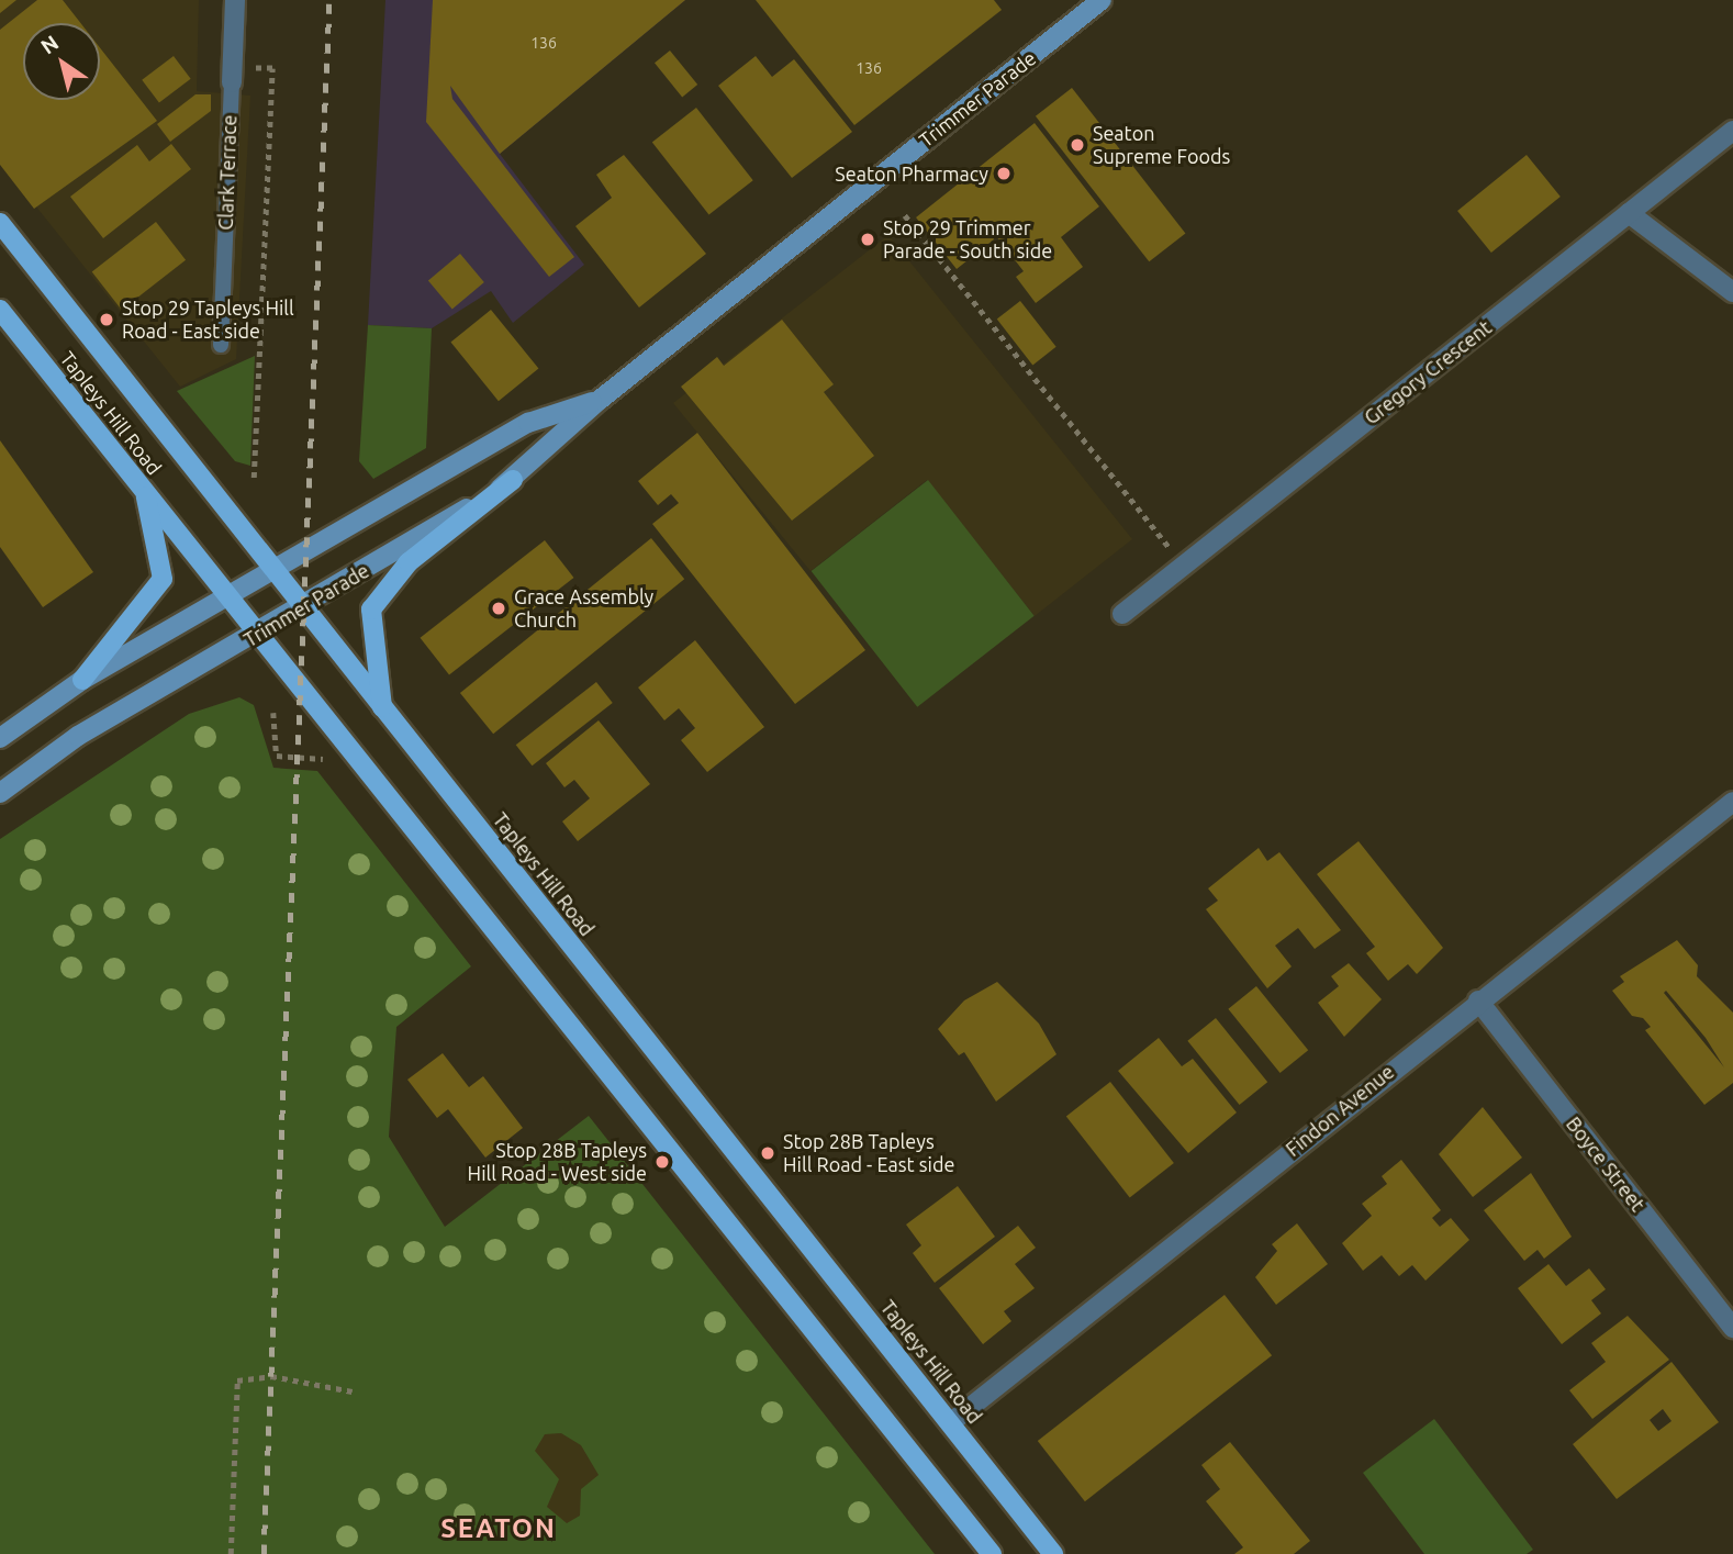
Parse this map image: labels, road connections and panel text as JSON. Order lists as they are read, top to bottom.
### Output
{
  "streets": {
    "main road": ["Trimmer Parade", "Tapleys Hill Road"],
    "street": [
      "Clark Terrace",
      "Gregory Crescent",
      "Findon Avenue",
      "Boyce Street"
    ]
  },
  "crossings": [
    ["Trimmer Parade", "Tapleys Hill Road"],
    ["Tapleys Hill Road", "Findon Avenue"],
    ["Findon Avenue", "Boyce Street"]
  ],
  "districts": ["SEATON"],
  "places": [
    "Seaton Supreme Foods",
    "Seaton Pharmacy",
    "Stop 29 Trimmer Parade - South side",
    "Stop 29 Tapleys Hill Road - East side",
    "Grace Assembly Church",
    "Stop 28B Tapleys Hill Road - East side",
    "Stop 28B Tapleys Hill Road - West side"
  ],
  "house_numbers": ["136", "136"],
  "north": "top left"
}
